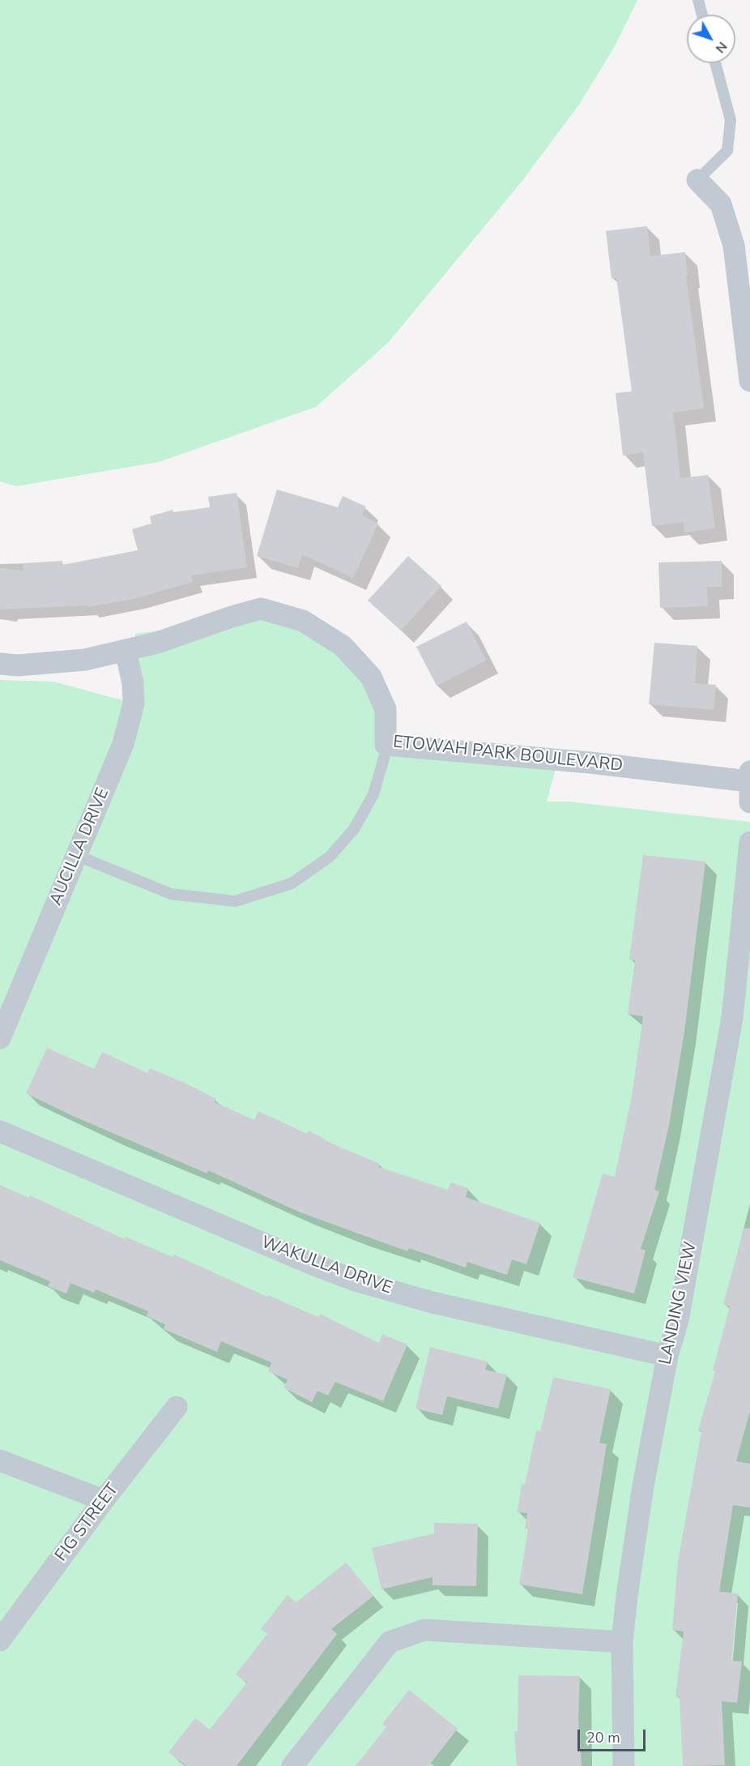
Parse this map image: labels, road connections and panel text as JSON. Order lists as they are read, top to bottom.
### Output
{
  "streets": {
    "street": [
      "ETOWAH PARK BOULEVARD",
      "AUCILLA DRIVE",
      "WAKULLA DRIVE",
      "LANDING VIEW",
      "FIG STREET"
    ]
  },
  "crossings": [
    ["ETOWAH PARK BOULEVARD", "AUCILLA DRIVE"],
    ["WAKULLA DRIVE", "LANDING VIEW"]
  ],
  "scale_bar": "20 m",
  "north": "bottom right"
}
